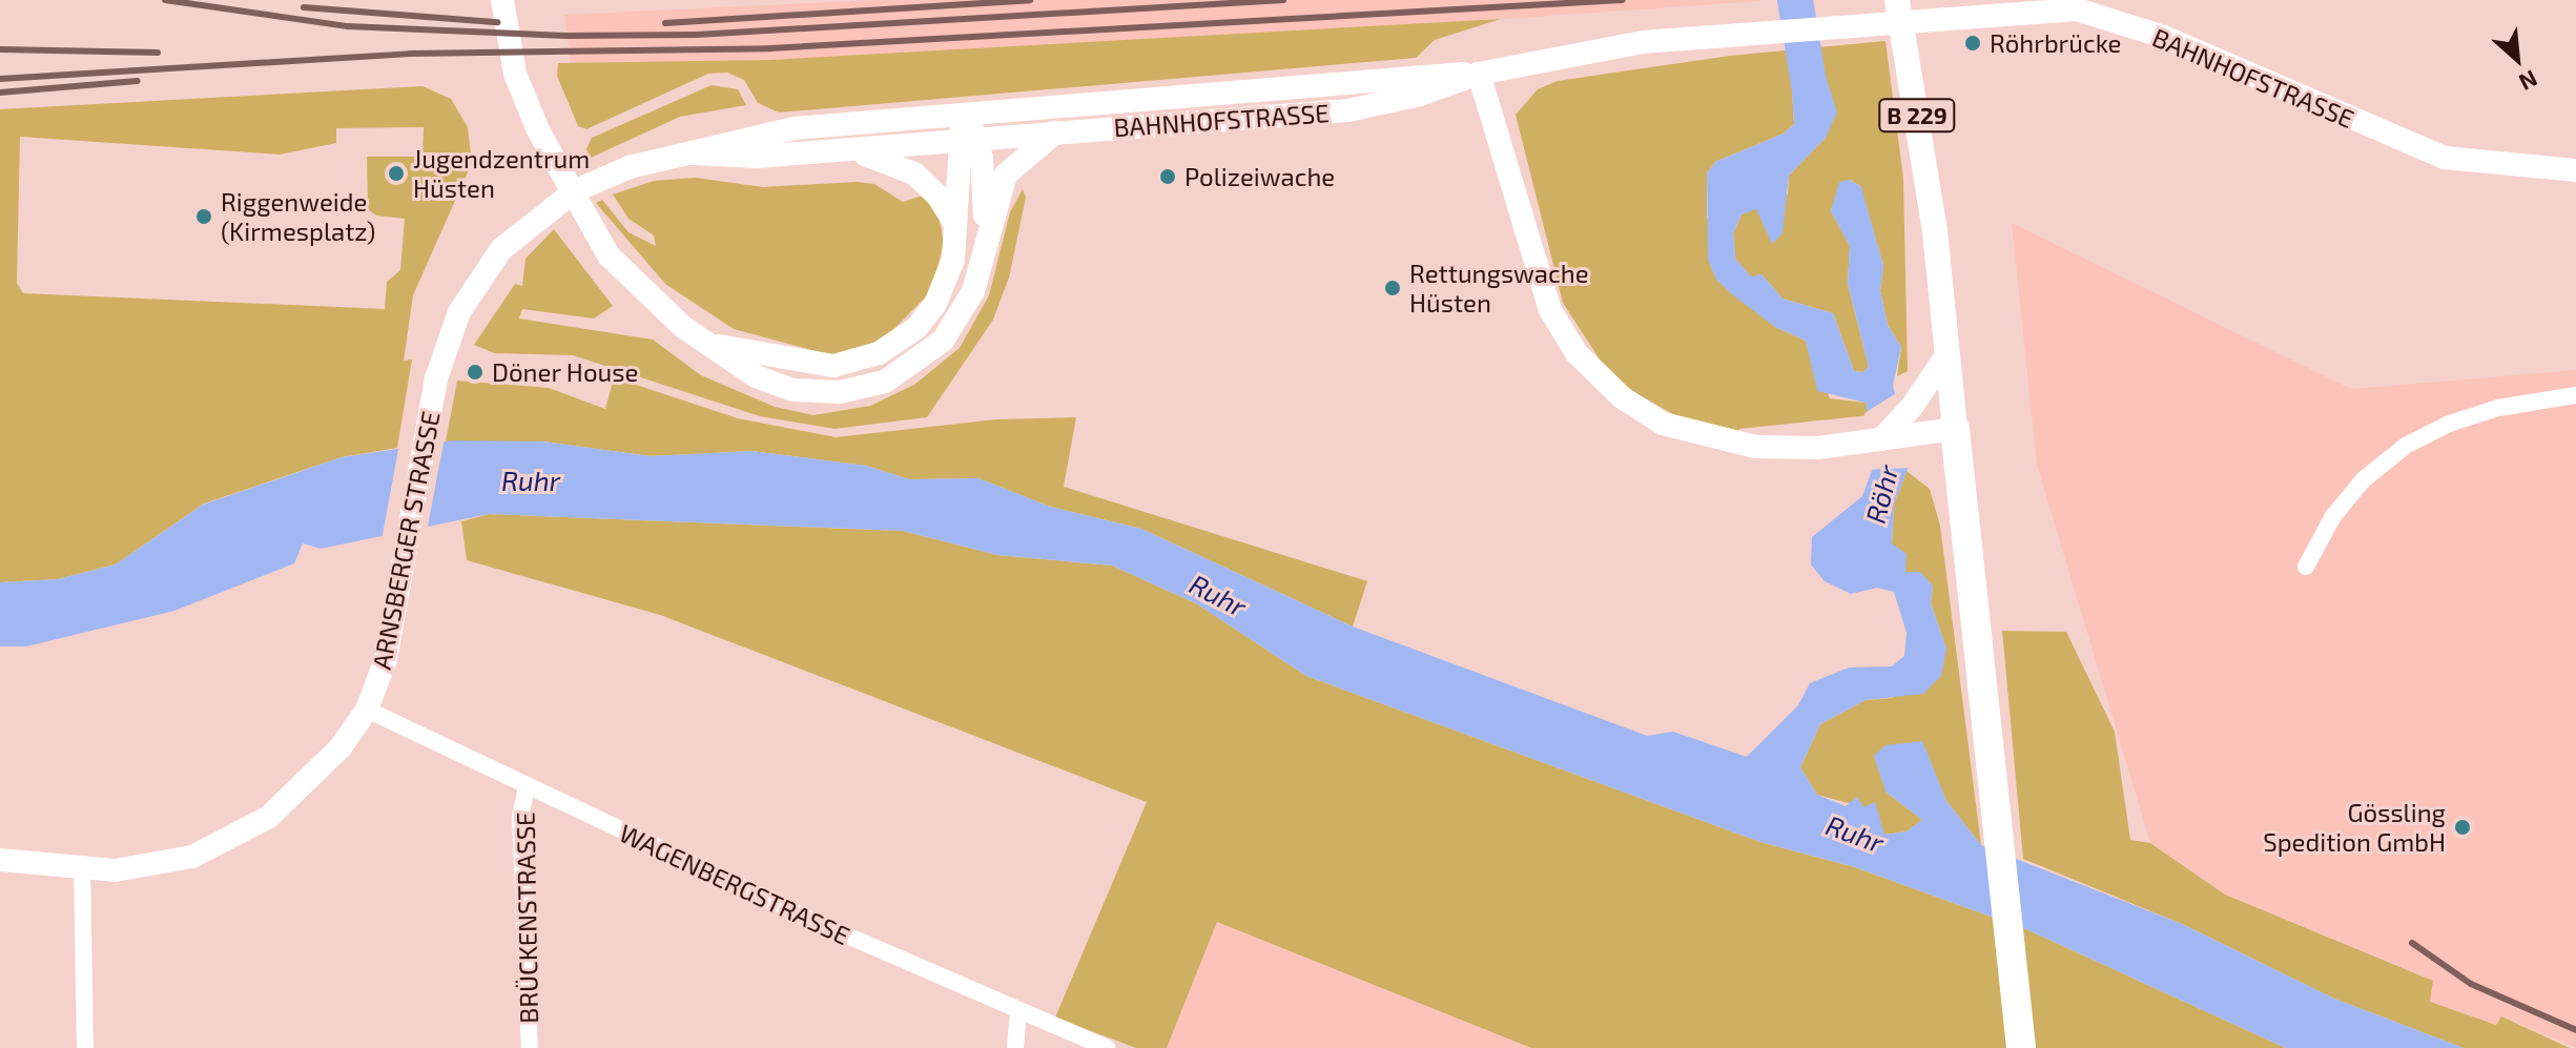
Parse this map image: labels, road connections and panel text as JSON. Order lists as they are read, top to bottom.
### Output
{
  "streets": {
    "main road": ["B 229"],
    "street": [
      "BAHNHOFSTRASSE",
      "ARNSBERGER STRASSE",
      "WAGENBERGSTRASSE",
      "BRÜCKENSTRASSE"
    ]
  },
  "crossings": [
    ["BAHNHOFSTRASSE", "ARNSBERGER STRASSE"],
    ["ARNSBERGER STRASSE", "WAGENBERGSTRASSE"],
    ["WAGENBERGSTRASSE", "BRÜCKENSTRASSE"]
  ],
  "water": ["Ruhr", "Röhr"],
  "places": [
    "Röhrbrücke",
    "Jugendzentrum Hüsten",
    "Polizeiwache",
    "Riggenweide (Kirmesplatz)",
    "Rettungswache Hüsten",
    "Döner House",
    "Gössling Spedition GmbH"
  ],
  "north": "bottom right"
}
